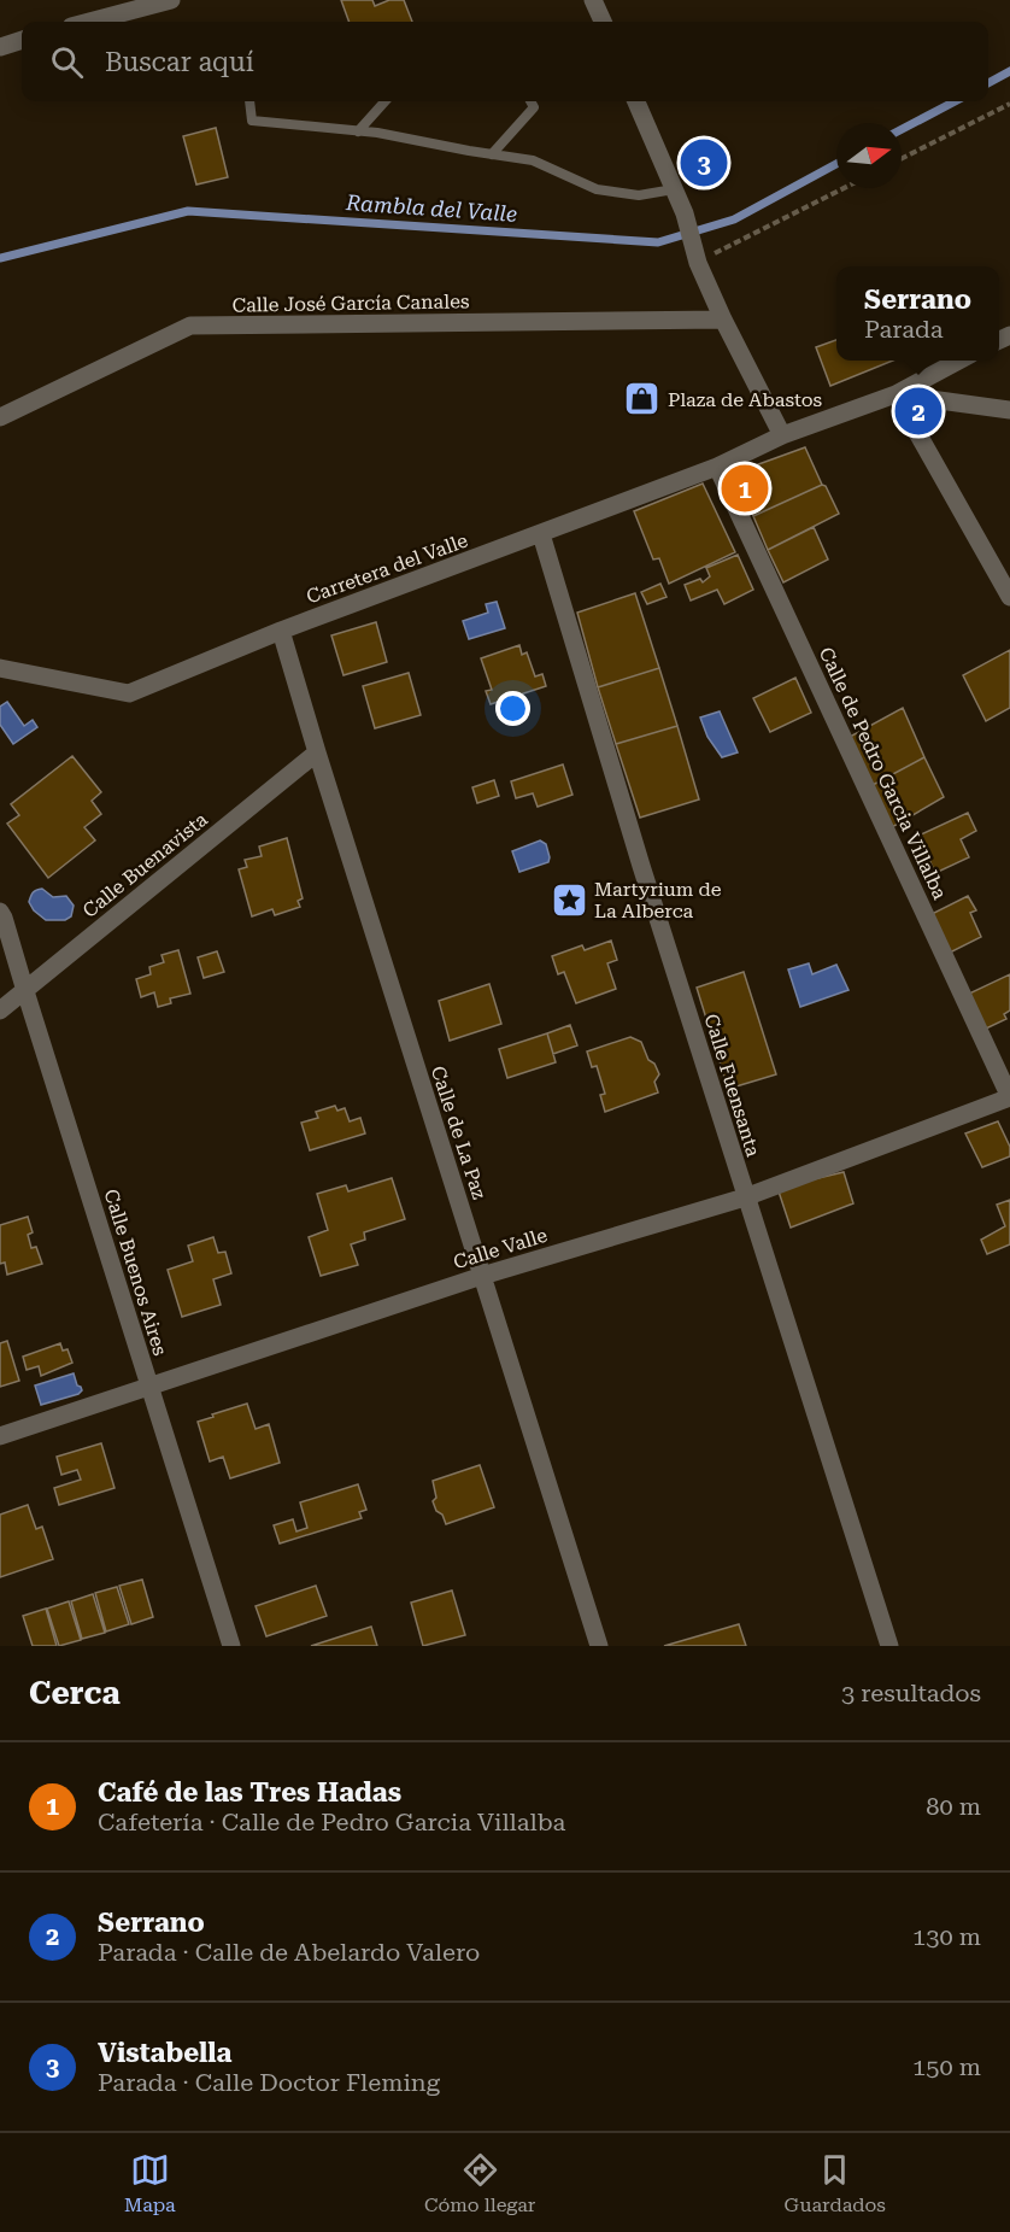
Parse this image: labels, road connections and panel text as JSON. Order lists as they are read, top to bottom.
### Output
{
  "streets": {
    "street": [
      "Calle José García Canales",
      "Carretera del Valle",
      "Calle de Pedro Garcia Villalba",
      "Calle Buenavista",
      "Calle Fuensanta",
      "Calle de La Paz",
      "Calle Valle",
      "Calle Buenos Aires"
    ]
  },
  "crossings": [
    ["Carretera del Valle", "Calle de Pedro Garcia Villalba"],
    ["Carretera del Valle", "Calle Fuensanta"],
    ["Carretera del Valle", "Calle de La Paz"],
    ["Calle de Pedro Garcia Villalba", "Calle Valle"],
    ["Calle Buenavista", "Calle de La Paz"],
    ["Calle Buenavista", "Calle Buenos Aires"],
    ["Calle Fuensanta", "Calle Valle"],
    ["Calle de La Paz", "Calle Valle"],
    ["Calle Valle", "Calle Buenos Aires"]
  ],
  "water": ["Rambla del Valle"],
  "places": {
    "shop": ["Plaza de Abastos"],
    "place": ["Martyrium de La Alberca"]
  },
  "north": "right",
  "page": {
    "search": "Buscar aquí",
    "pins": ["3", "2", "1"],
    "popup": ["Serrano", "Parada"],
    "heading": ["Cerca", "3 resultados"],
    "list": [
      {
        "mark": "1",
        "name": "Café de las Tres Hadas",
        "note": "Cafetería · Calle de Pedro Garcia Villalba",
        "value": "80 m"
      },
      {
        "mark": "2",
        "name": "Serrano",
        "note": "Parada · Calle de Abelardo Valero",
        "value": "130 m"
      },
      {
        "mark": "3",
        "name": "Vistabella",
        "note": "Parada · Calle Doctor Fleming",
        "value": "150 m"
      }
    ],
    "nav": ["Mapa", "Cómo llegar", "Guardados"]
  }
}
